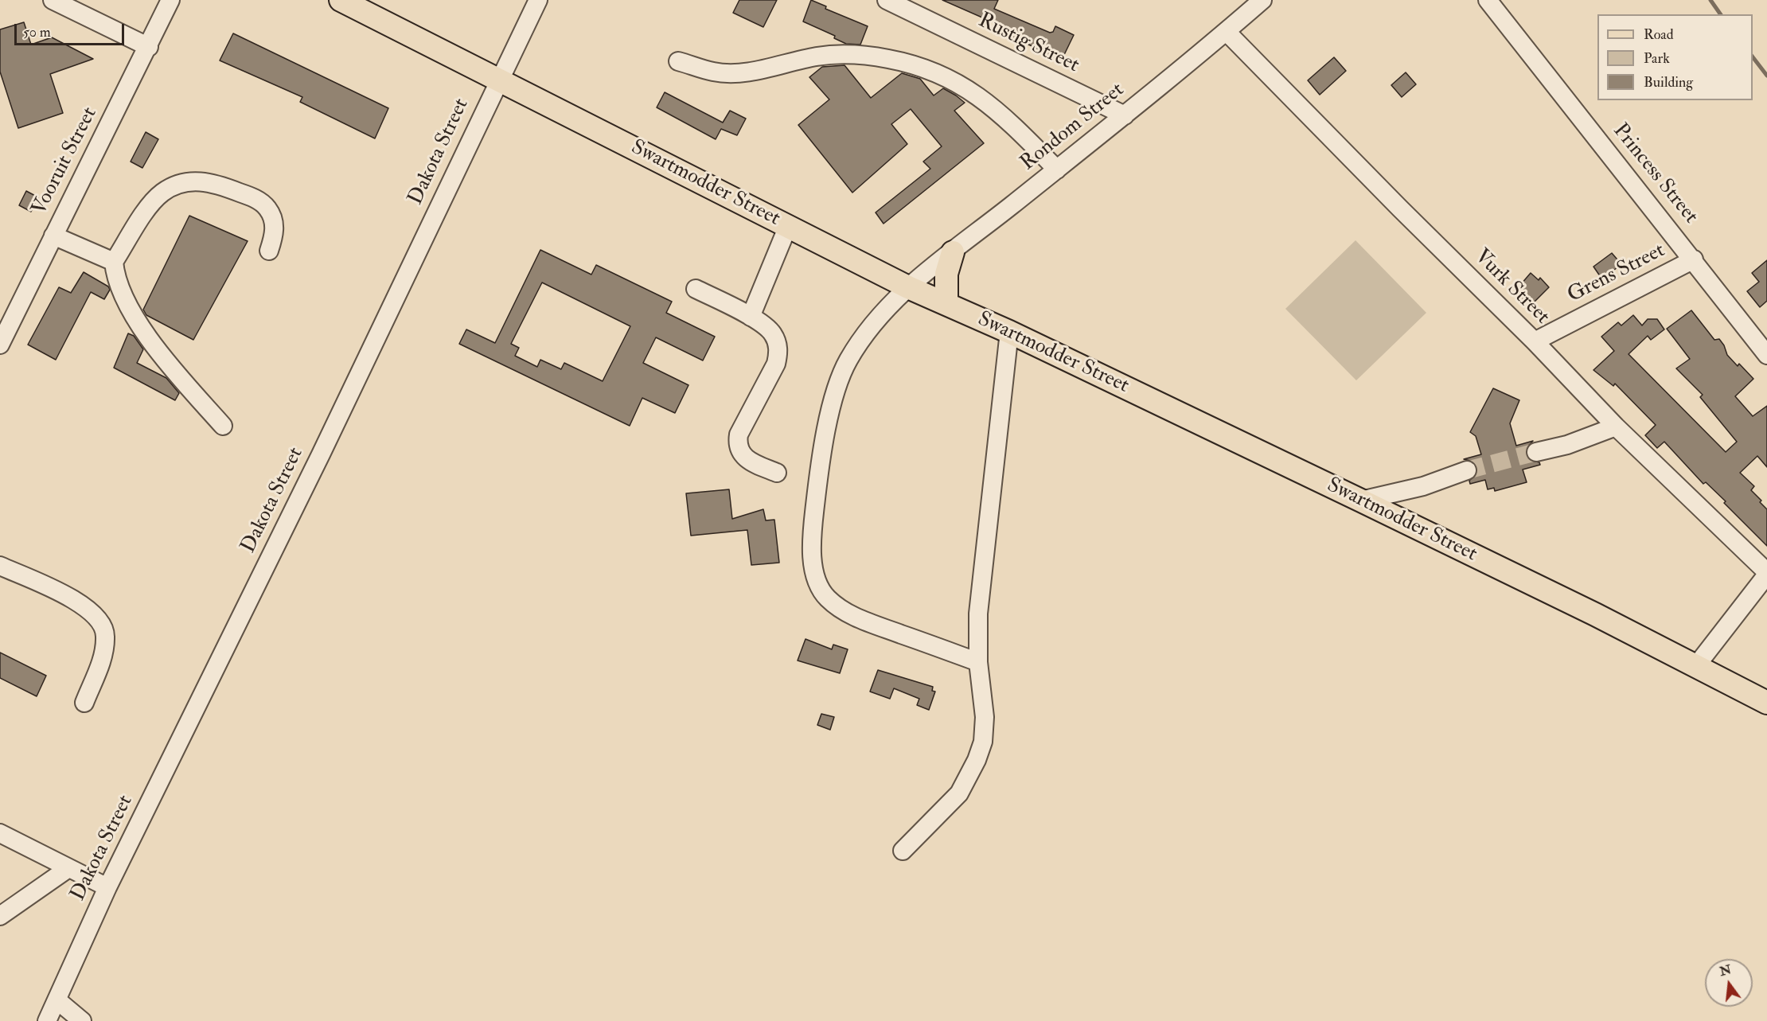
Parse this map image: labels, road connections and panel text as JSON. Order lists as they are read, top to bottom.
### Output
{
  "streets": {
    "main road": ["Swartmodder Street"],
    "street": [
      "Rustig Street",
      "Rondom Street",
      "Dakota Street",
      "Vooruit Street",
      "Princess Street",
      "Grens Street",
      "Vurk Street"
    ]
  },
  "crossings": [
    ["Rustig Street", "Rondom Street"],
    ["Rondom Street", "Swartmodder Street"],
    ["Rondom Street", "Vurk Street"],
    ["Dakota Street", "Swartmodder Street"],
    ["Princess Street", "Grens Street"],
    ["Grens Street", "Vurk Street"]
  ],
  "legend": ["Road", "Park", "Building"],
  "scale_bar": "50 m",
  "north": "top"
}
